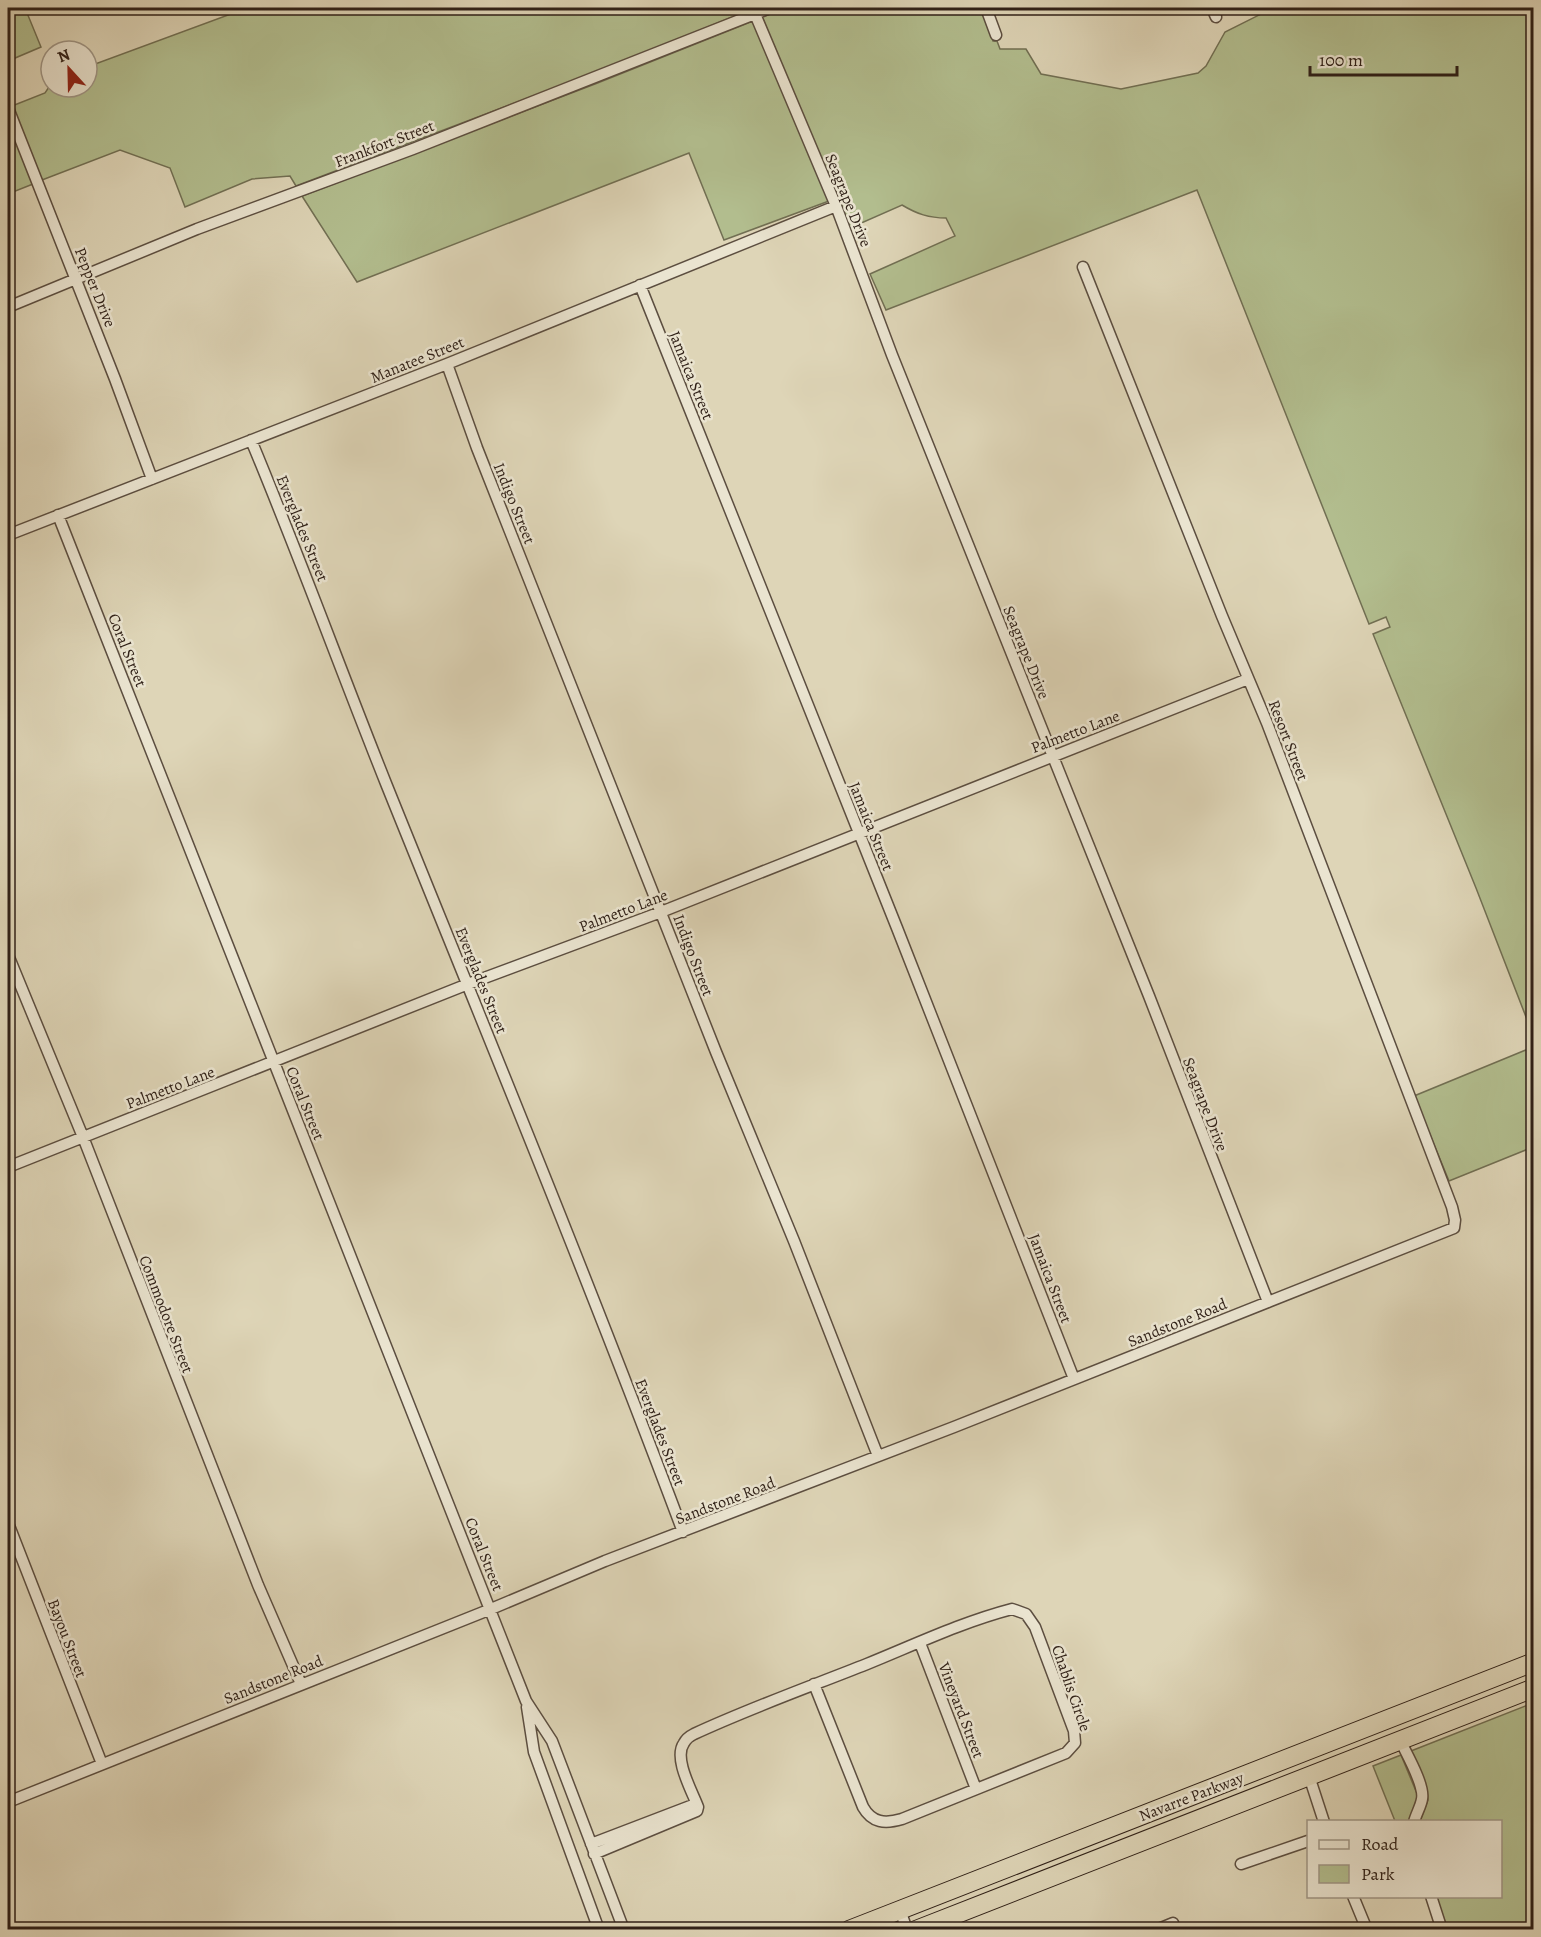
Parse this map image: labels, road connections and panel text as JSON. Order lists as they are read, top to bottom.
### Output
{
  "streets": {
    "highway": ["Navarre Parkway"],
    "street": [
      "Frankfort Street",
      "Seagrape Drive",
      "Pepper Drive",
      "Manatee Street",
      "Jamaica Street",
      "Indigo Street",
      "Everglades Street",
      "Coral Street",
      "Palmetto Lane",
      "Resort Street",
      "Commodore Street",
      "Sandstone Road",
      "Bayou Street",
      "Chablis Circle",
      "Vineyard Street"
    ]
  },
  "crossings": [
    ["Frankfort Street", "Seagrape Drive"],
    ["Frankfort Street", "Pepper Drive"],
    ["Seagrape Drive", "Manatee Street"],
    ["Seagrape Drive", "Palmetto Lane"],
    ["Seagrape Drive", "Sandstone Road"],
    ["Pepper Drive", "Manatee Street"],
    ["Manatee Street", "Jamaica Street"],
    ["Manatee Street", "Indigo Street"],
    ["Manatee Street", "Everglades Street"],
    ["Manatee Street", "Coral Street"],
    ["Jamaica Street", "Palmetto Lane"],
    ["Jamaica Street", "Sandstone Road"],
    ["Indigo Street", "Palmetto Lane"],
    ["Indigo Street", "Sandstone Road"],
    ["Everglades Street", "Palmetto Lane"],
    ["Everglades Street", "Sandstone Road"],
    ["Coral Street", "Palmetto Lane"],
    ["Coral Street", "Sandstone Road"],
    ["Coral Street", "Chablis Circle"],
    ["Palmetto Lane", "Resort Street"],
    ["Palmetto Lane", "Commodore Street"],
    ["Resort Street", "Sandstone Road"],
    ["Commodore Street", "Sandstone Road"],
    ["Sandstone Road", "Bayou Street"],
    ["Chablis Circle", "Vineyard Street"]
  ],
  "legend": ["Road", "Park"],
  "scale_bar": "100 m",
  "north": "top"
}
